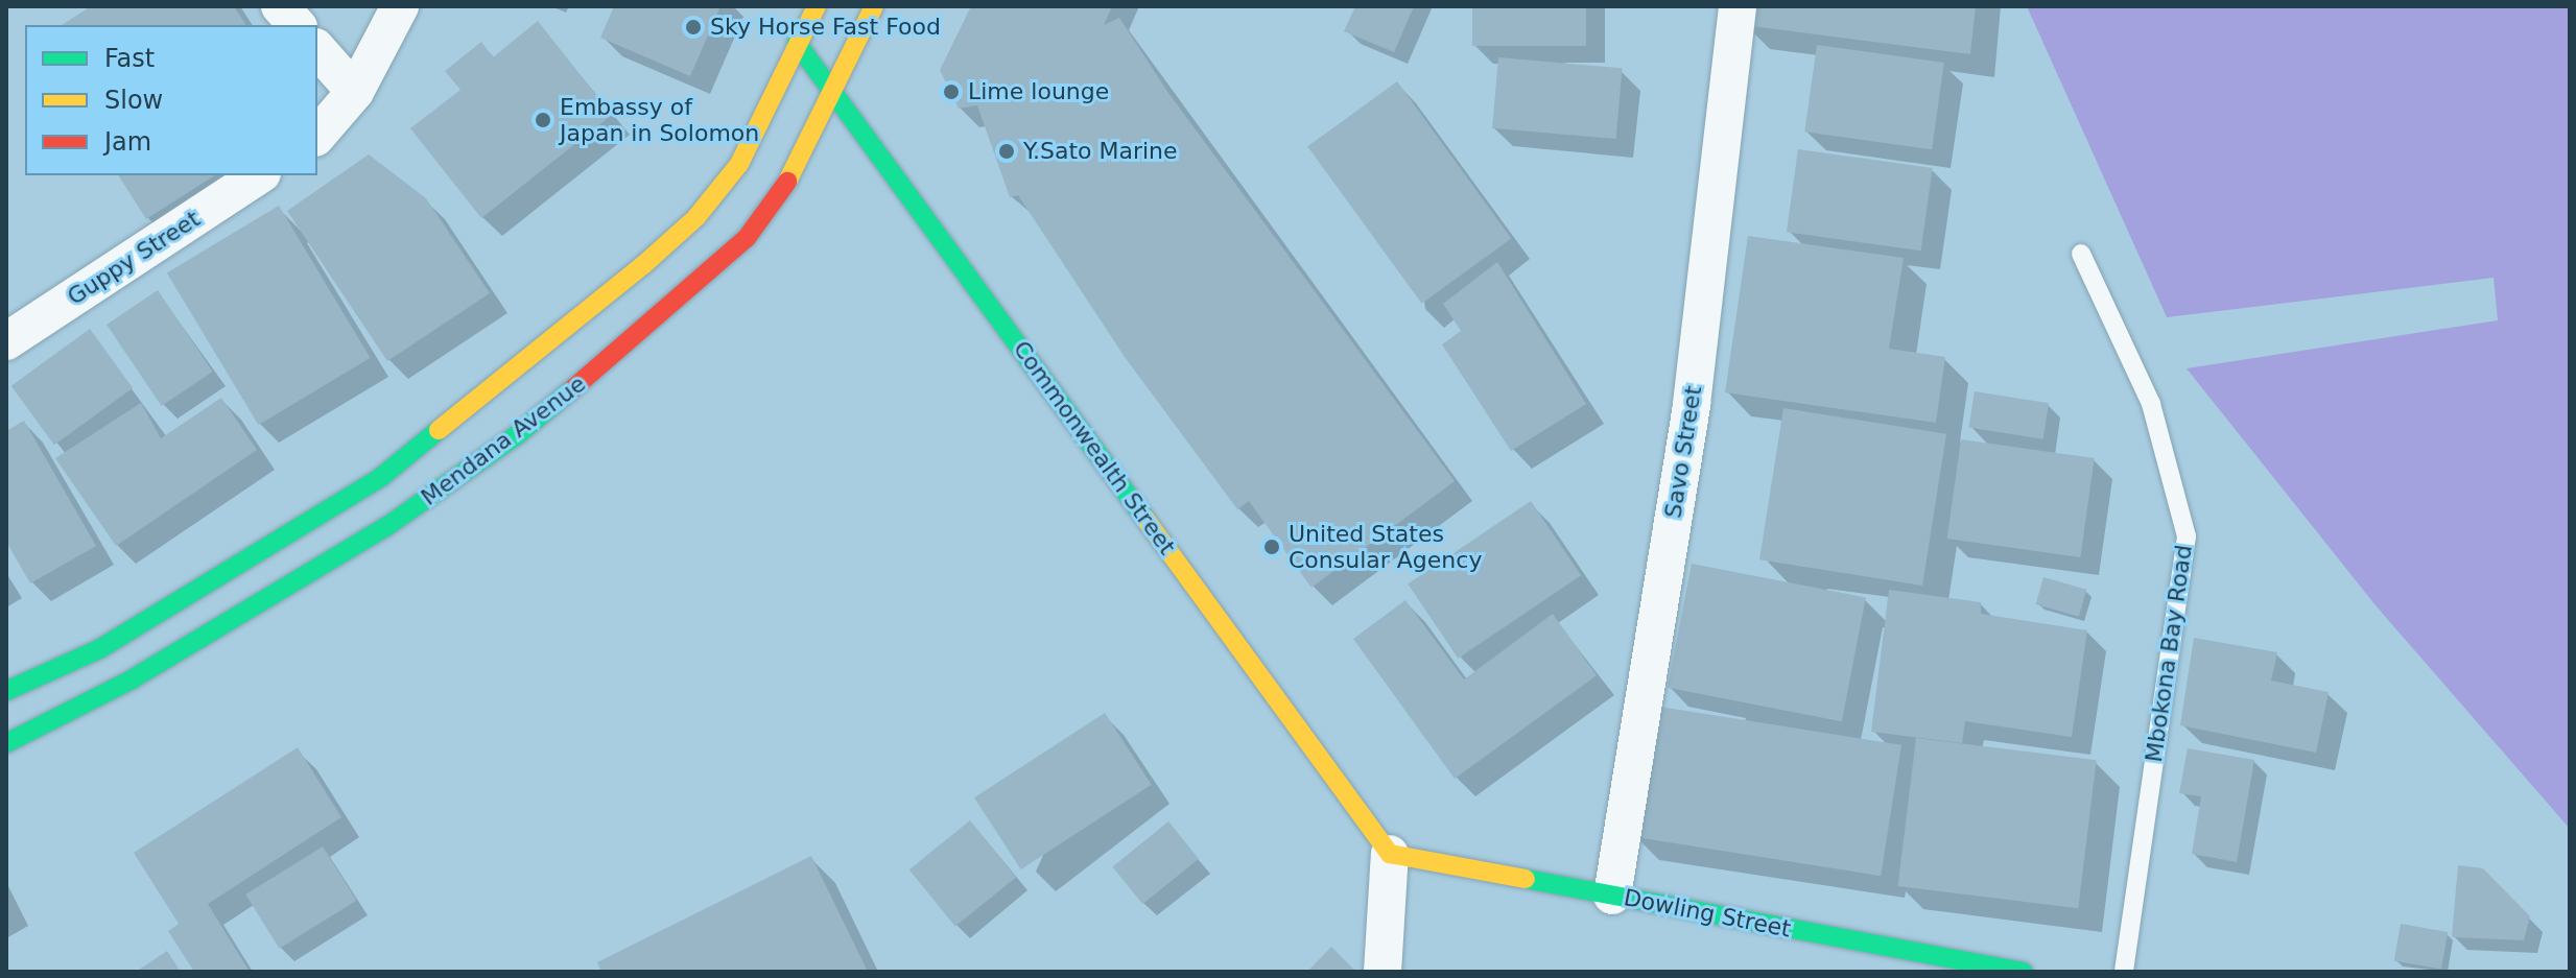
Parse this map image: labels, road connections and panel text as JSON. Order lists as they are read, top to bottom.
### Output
{
  "streets": {
    "main road": ["Mendana Avenue", "Commonwealth Street", "Dowling Street"],
    "street": ["Guppy Street", "Savo Street"],
    "lane": ["Mbokona Bay Road"]
  },
  "crossings": [
    ["Mendana Avenue", "Commonwealth Street"],
    ["Commonwealth Street", "Dowling Street"],
    ["Savo Street", "Dowling Street"]
  ],
  "places": [
    "Sky Horse Fast Food",
    "Lime lounge",
    "Embassy of Japan in Solomon",
    "Y.Sato Marine",
    "United States Consular Agency"
  ],
  "legend": ["Fast", "Slow", "Jam"]
}
